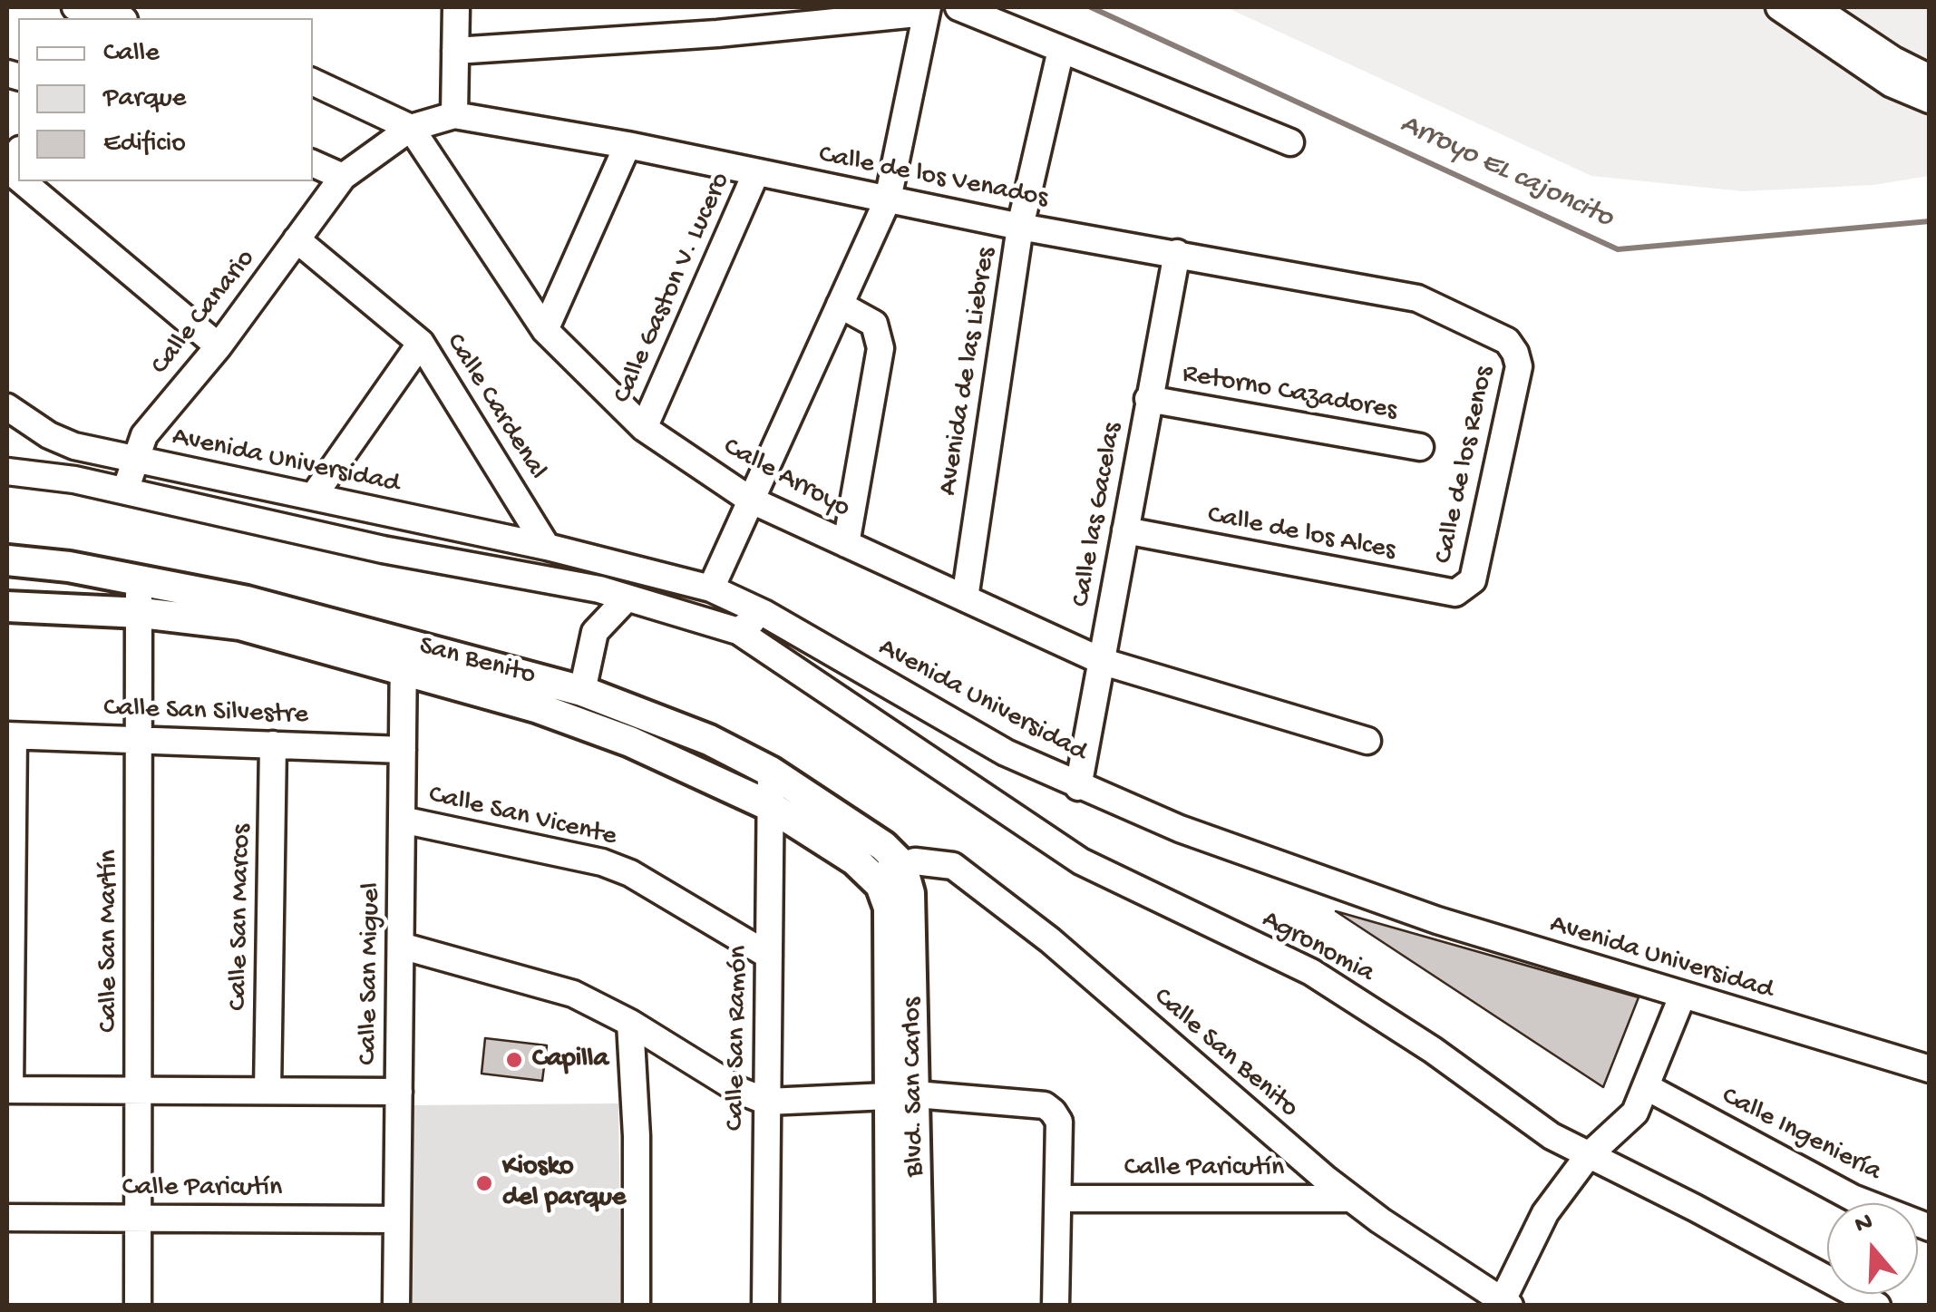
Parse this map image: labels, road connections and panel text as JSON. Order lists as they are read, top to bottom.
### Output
{
  "streets": {
    "main road": ["San Benito", "Blvd. San Carlos"],
    "street": [
      "Calle de los Venados",
      "Calle Gaston V. Lucero",
      "Calle Canario",
      "Avenida de las Liebres",
      "Retorno Cazadores",
      "Calle Cardenal",
      "Avenida Universidad",
      "Calle de los Renos",
      "Calle Arroyo",
      "Calle las Gacelas",
      "Calle de los Alces",
      "Calle San Silvestre",
      "Calle San Vicente",
      "Calle San Marcos",
      "Calle San Martín",
      "Agronomia",
      "Calle San Miguel",
      "Calle San Ramón",
      "Calle San Benito",
      "Calle Ingeniería",
      "Calle Paricutín"
    ]
  },
  "crossings": [
    ["Calle de los Venados", "Calle Gaston V. Lucero"],
    ["Calle de los Venados", "Calle Canario"],
    ["Calle de los Venados", "Avenida de las Liebres"],
    ["Calle de los Venados", "Calle de los Renos"],
    ["Calle de los Venados", "Calle Arroyo"],
    ["Calle de los Venados", "Calle las Gacelas"],
    ["Calle Gaston V. Lucero", "Calle Arroyo"],
    ["Calle Canario", "Calle Cardenal"],
    ["Calle Canario", "Avenida Universidad"],
    ["Avenida de las Liebres", "Calle Arroyo"],
    ["Retorno Cazadores", "Calle las Gacelas"],
    ["Calle Cardenal", "Avenida Universidad"],
    ["Avenida Universidad", "Calle las Gacelas"],
    ["Calle de los Renos", "Calle de los Alces"],
    ["Calle Arroyo", "Calle las Gacelas"],
    ["Calle las Gacelas", "Calle de los Alces"],
    ["San Benito", "Calle San Martín"],
    ["San Benito", "Calle San Miguel"],
    ["San Benito", "Calle San Ramón"],
    ["San Benito", "Calle San Benito"],
    ["San Benito", "Blvd. San Carlos"],
    ["Calle San Silvestre", "Calle San Marcos"],
    ["Calle San Silvestre", "Calle San Martín"],
    ["Calle San Silvestre", "Calle San Miguel"],
    ["Calle San Vicente", "Calle San Miguel"],
    ["Calle San Vicente", "Calle San Ramón"],
    ["Calle San Martín", "Calle Paricutín"],
    ["Calle San Miguel", "Calle Paricutín"],
    ["Calle San Benito", "Blvd. San Carlos"],
    ["Calle San Benito", "Calle Paricutín"]
  ],
  "water": ["Arroyo EL cajoncito"],
  "places": ["Capilla", "Kiosko del parque"],
  "legend": ["Calle", "Parque", "Edificio"],
  "north": "top"
}
